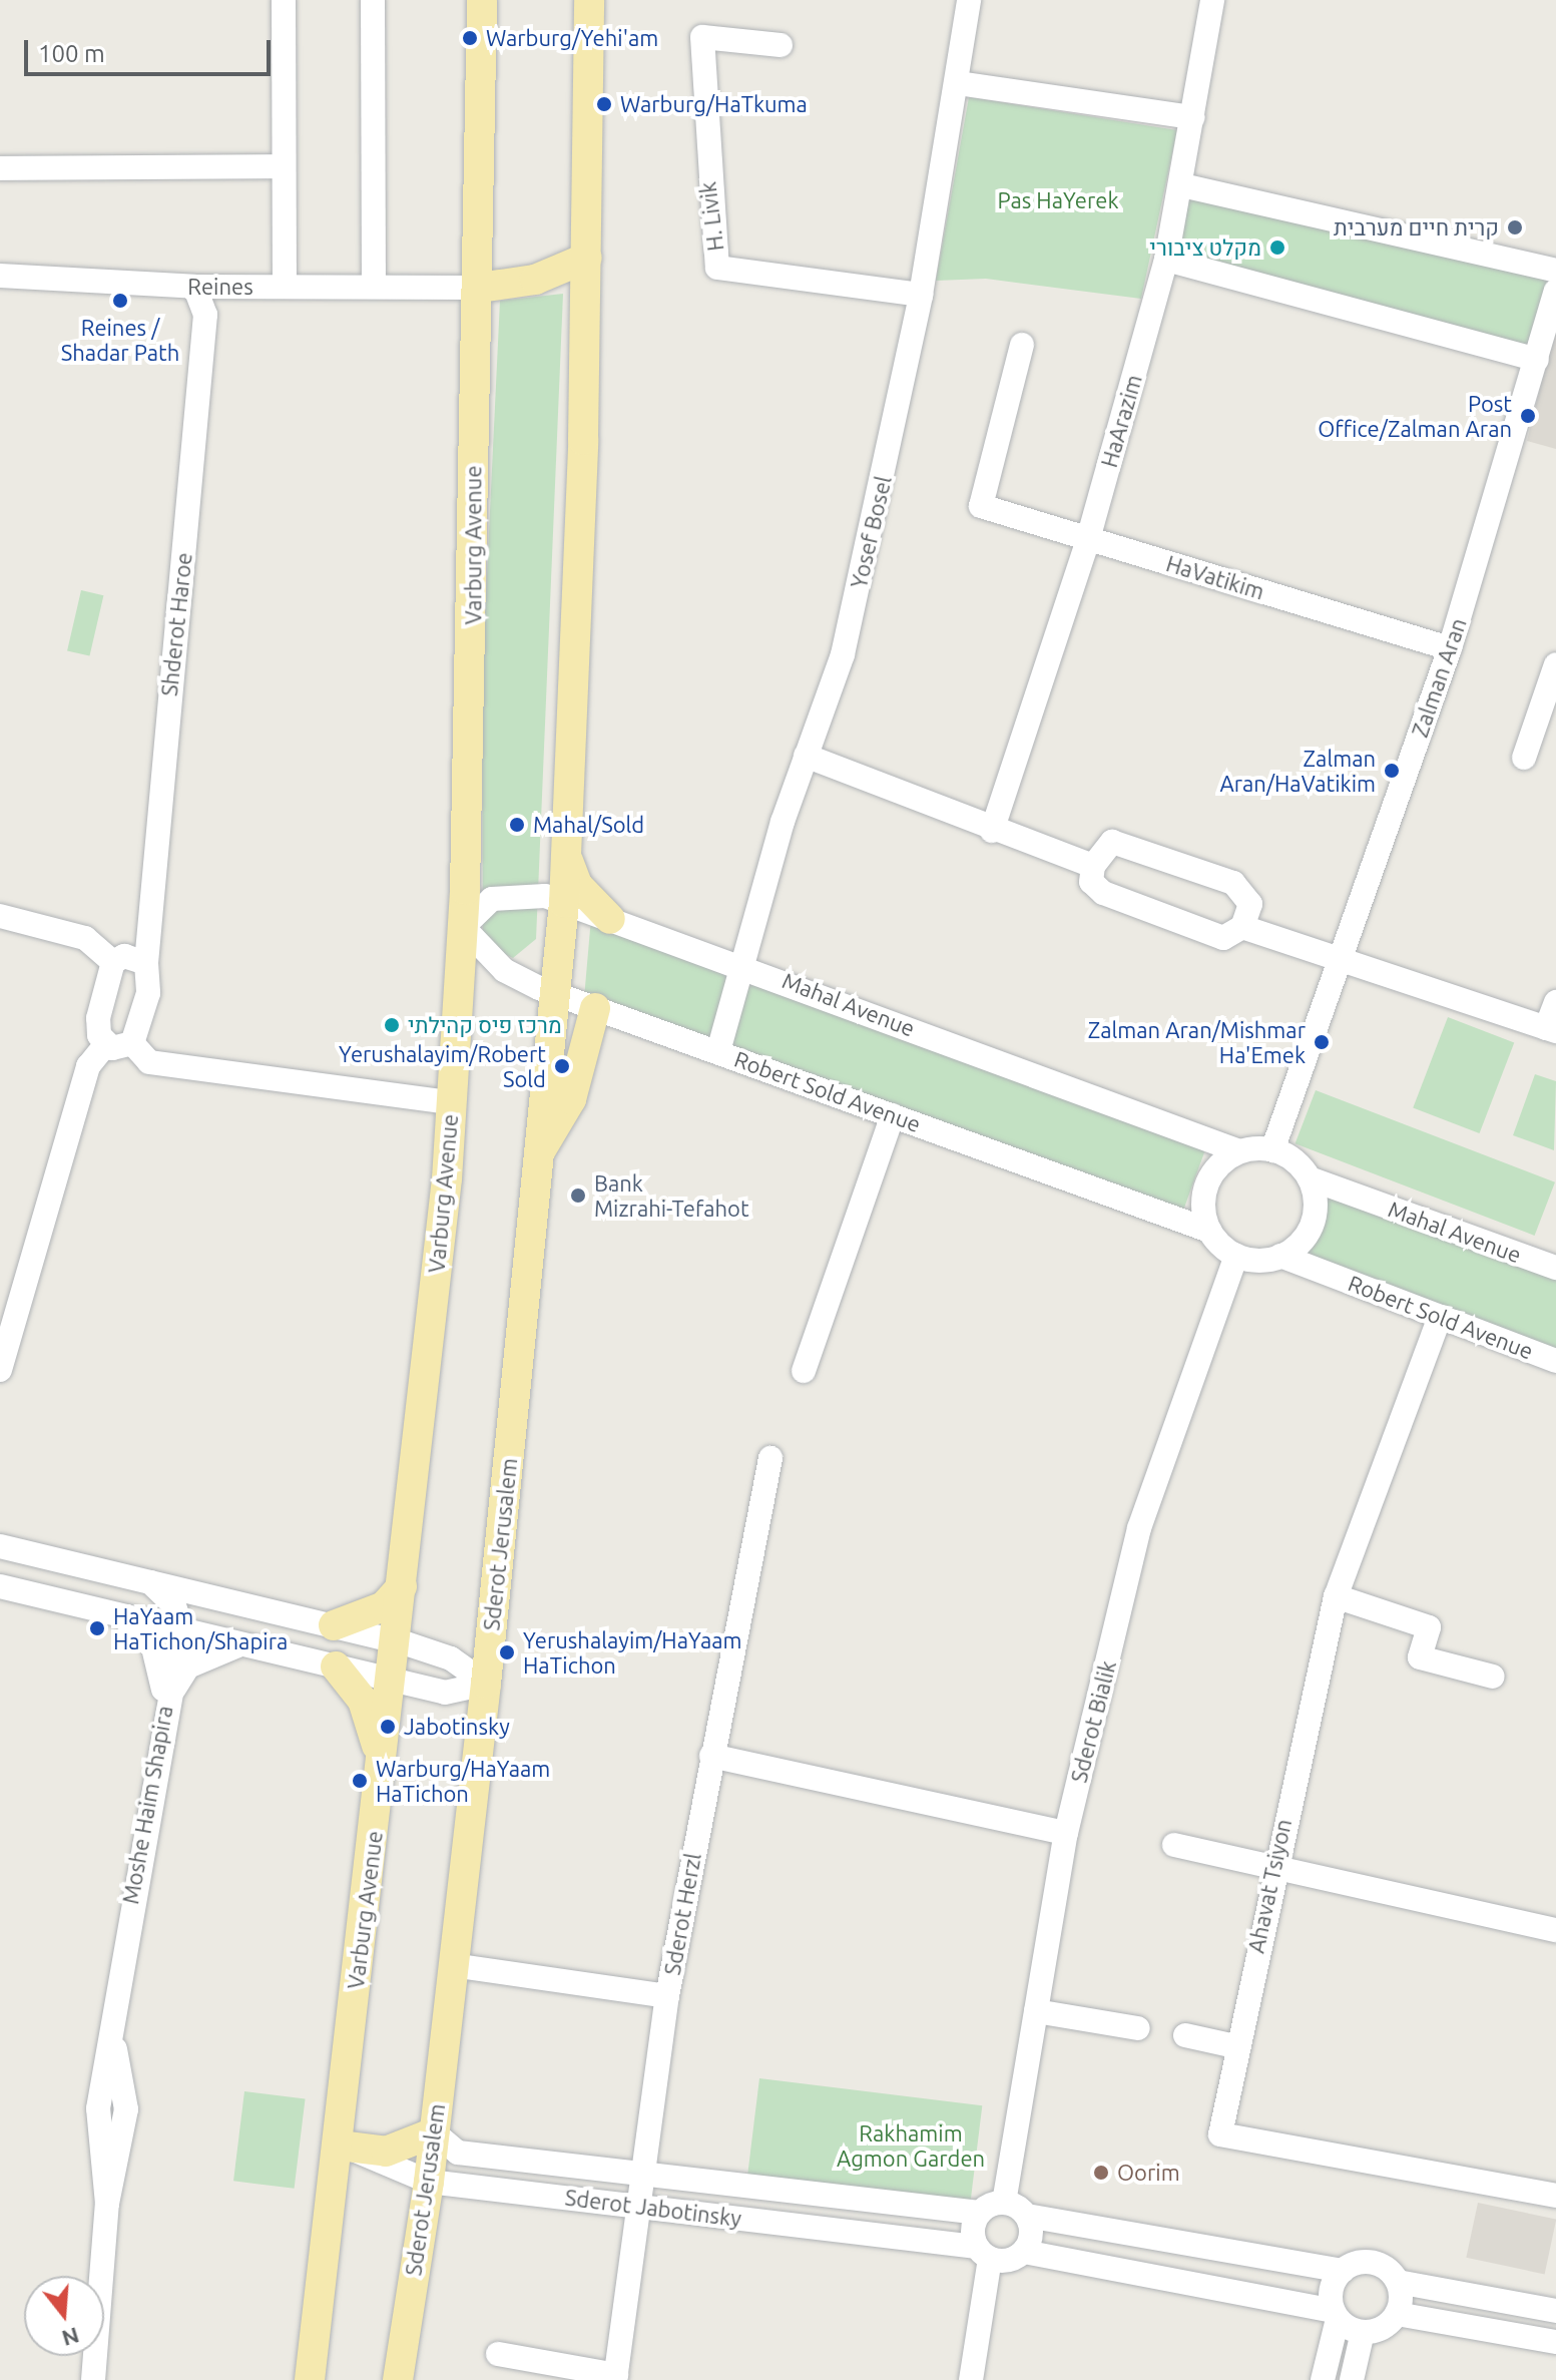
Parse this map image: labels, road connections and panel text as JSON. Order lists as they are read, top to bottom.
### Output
{
  "streets": {
    "main road": ["Reines", "Varburg Avenue", "Sderot Jerusalem"],
    "street": [
      "H. Livik",
      "HaArazim",
      "Yosef Bosel",
      "HaVatikim",
      "Shderot Haroe",
      "Zalman Aran",
      "Mahal Avenue",
      "Robert Sold Avenue",
      "Sderot Bialik",
      "Moshe Haim Shapira",
      "Ahavat Tsiyon",
      "Sderot Herzl",
      "Sderot Jabotinsky"
    ]
  },
  "crossings": [
    ["H. Livik", "Yosef Bosel"],
    ["Reines", "Varburg Avenue"],
    ["Reines", "Shderot Haroe"],
    ["HaArazim", "HaVatikim"],
    ["Yosef Bosel", "Mahal Avenue"],
    ["Yosef Bosel", "Robert Sold Avenue"],
    ["Varburg Avenue", "Mahal Avenue"],
    ["Varburg Avenue", "Robert Sold Avenue"],
    ["Varburg Avenue", "Sderot Jabotinsky"],
    ["HaVatikim", "Zalman Aran"],
    ["Zalman Aran", "Mahal Avenue"],
    ["Zalman Aran", "Robert Sold Avenue"],
    ["Zalman Aran", "Sderot Bialik"],
    ["Mahal Avenue", "Robert Sold Avenue"],
    ["Mahal Avenue", "Sderot Bialik"],
    ["Robert Sold Avenue", "Sderot Jerusalem"],
    ["Robert Sold Avenue", "Sderot Bialik"],
    ["Robert Sold Avenue", "Ahavat Tsiyon"],
    ["Sderot Jerusalem", "Sderot Jabotinsky"],
    ["Sderot Bialik", "Sderot Jabotinsky"],
    ["Sderot Herzl", "Sderot Jabotinsky"]
  ],
  "parks": ["Pas HaYerek", "Rakhamim Agmon Garden"],
  "places": [
    "Warburg/Yehi'am",
    "Warburg/HaTkuma",
    "קרית חיים מערבית",
    "מקלט ציבורי",
    "Reines / Shadar Path",
    "Post Office/Zalman Aran",
    "Zalman Aran/HaVatikim",
    "Mahal/Sold",
    "מרכז פיס קהילתי",
    "Zalman Aran/Mishmar Ha'Emek",
    "Yerushalayim/Robert Sold",
    "Bank Mizrahi-Tefahot",
    "HaYaam HaTichon/Shapira",
    "Yerushalayim/HaYaam HaTichon",
    "Jabotinsky",
    "Warburg/HaYaam HaTichon",
    "Oorim"
  ],
  "scale_bar": "100 m",
  "north": "bottom"
}
